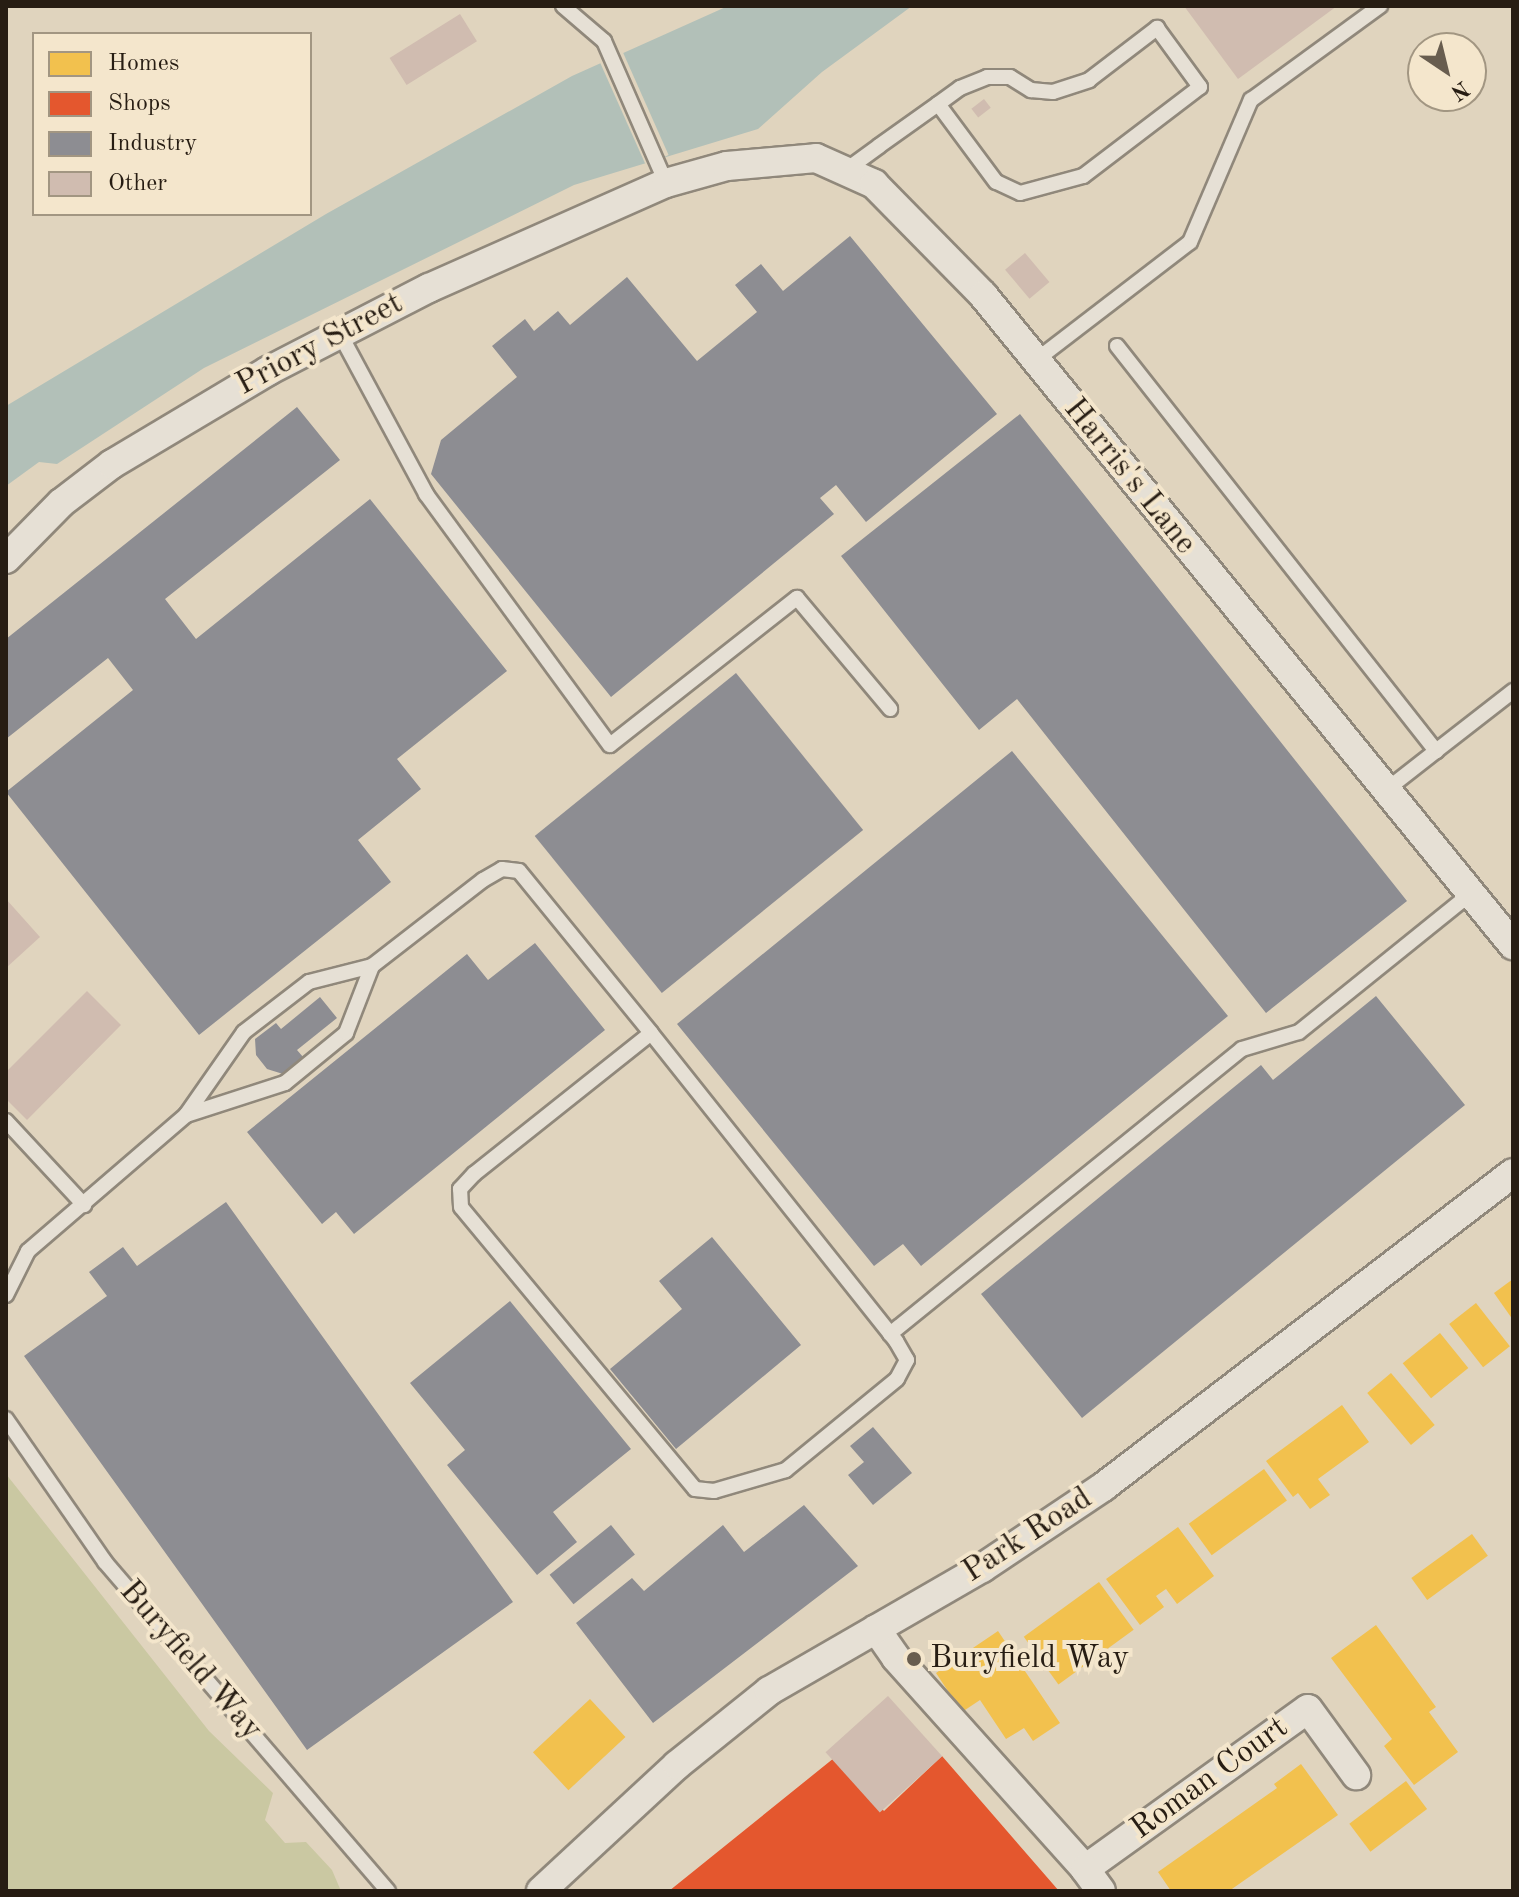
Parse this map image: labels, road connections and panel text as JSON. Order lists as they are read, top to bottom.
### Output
{
  "streets": {
    "street": [
      "Priory Street",
      "Harris's Lane",
      "Park Road",
      "Roman Court"
    ],
    "lane": ["Buryfield Way"]
  },
  "crossings": [
    ["Priory Street", "Harris's Lane"],
    ["Park Road", "Roman Court"]
  ],
  "places": ["Buryfield Way"],
  "legend": [
    "Homes",
    "Shops",
    "Industry",
    "Other"
  ],
  "north": "bottom right"
}
